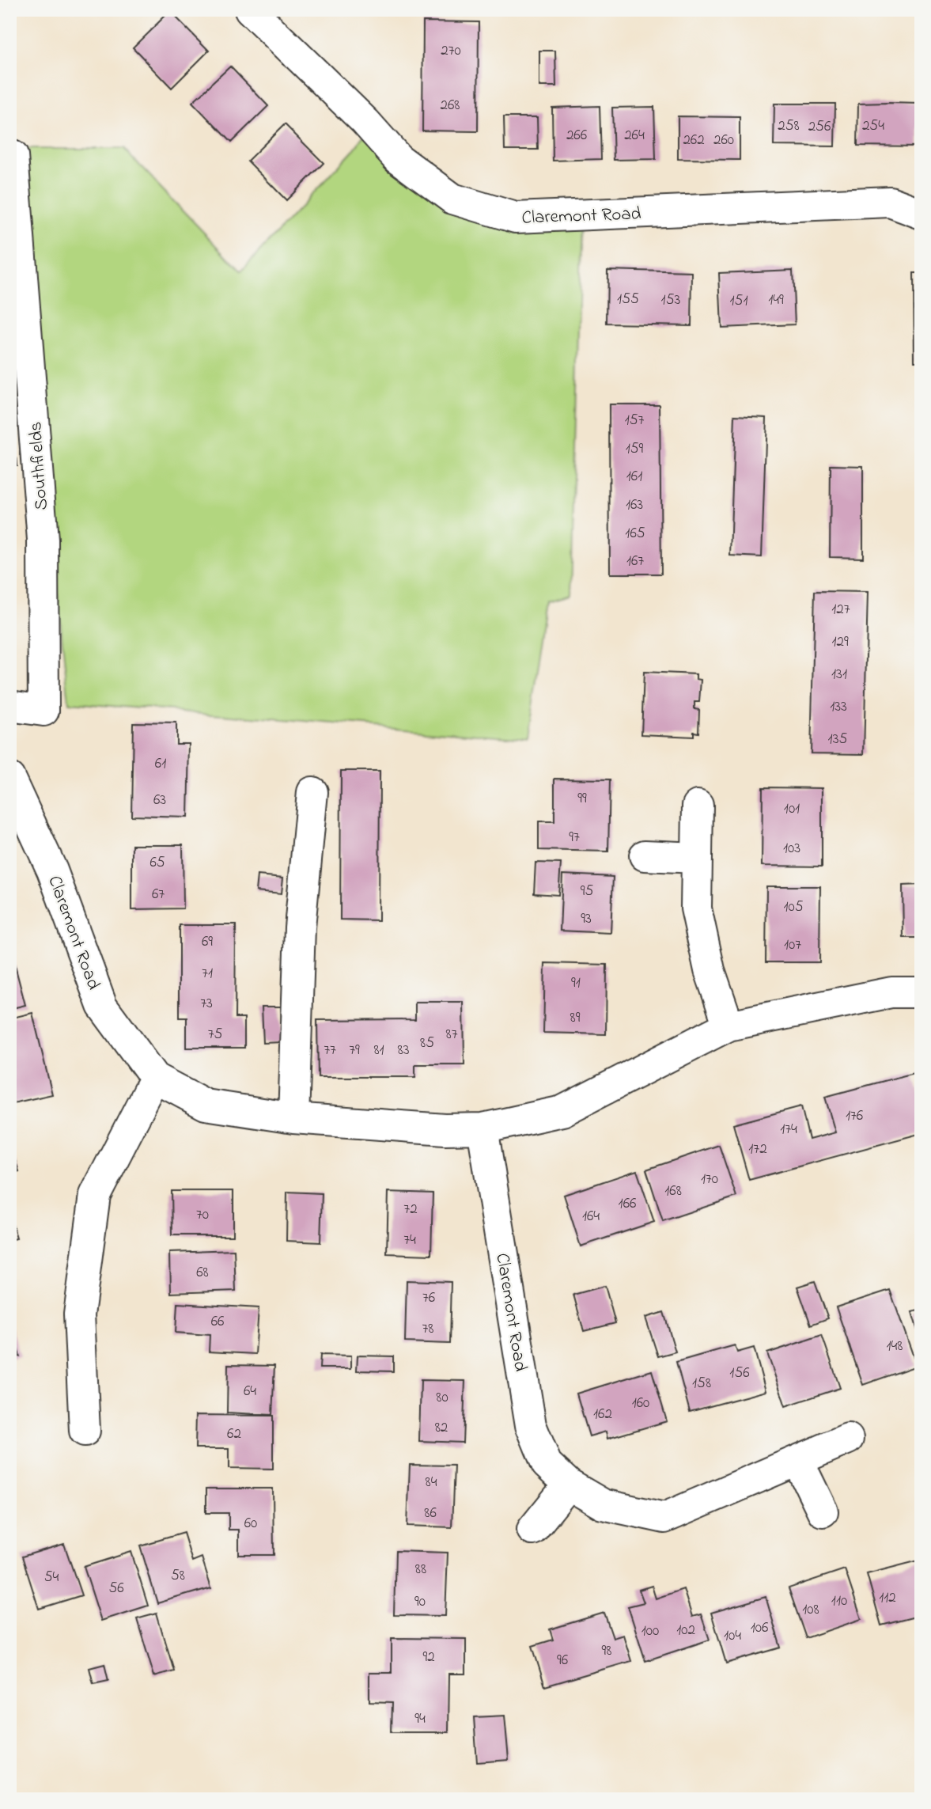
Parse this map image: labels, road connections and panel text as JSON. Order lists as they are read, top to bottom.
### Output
{
  "streets": {
    "street": ["Claremont Road", "Southfields"]
  },
  "house_numbers": [
    "270",
    "268",
    "258",
    "254",
    "256",
    "266",
    "264",
    "262",
    "260",
    "155",
    "153",
    "149",
    "151",
    "157",
    "159",
    "161",
    "163",
    "165",
    "167",
    "127",
    "129",
    "131",
    "133",
    "135",
    "61",
    "99",
    "63",
    "101",
    "97",
    "103",
    "65",
    "95",
    "67",
    "105",
    "93",
    "69",
    "107",
    "71",
    "91",
    "73",
    "89",
    "75",
    "87",
    "85",
    "77",
    "79",
    "81",
    "83",
    "176",
    "174",
    "172",
    "170",
    "168",
    "166",
    "72",
    "70",
    "164",
    "74",
    "68",
    "76",
    "66",
    "78",
    "148",
    "156",
    "158",
    "64",
    "80",
    "160",
    "162",
    "82",
    "62",
    "84",
    "86",
    "60",
    "88",
    "58",
    "54",
    "56",
    "112",
    "110",
    "90",
    "108",
    "106",
    "102",
    "100",
    "104",
    "98",
    "92",
    "96",
    "94"
  ]
}
